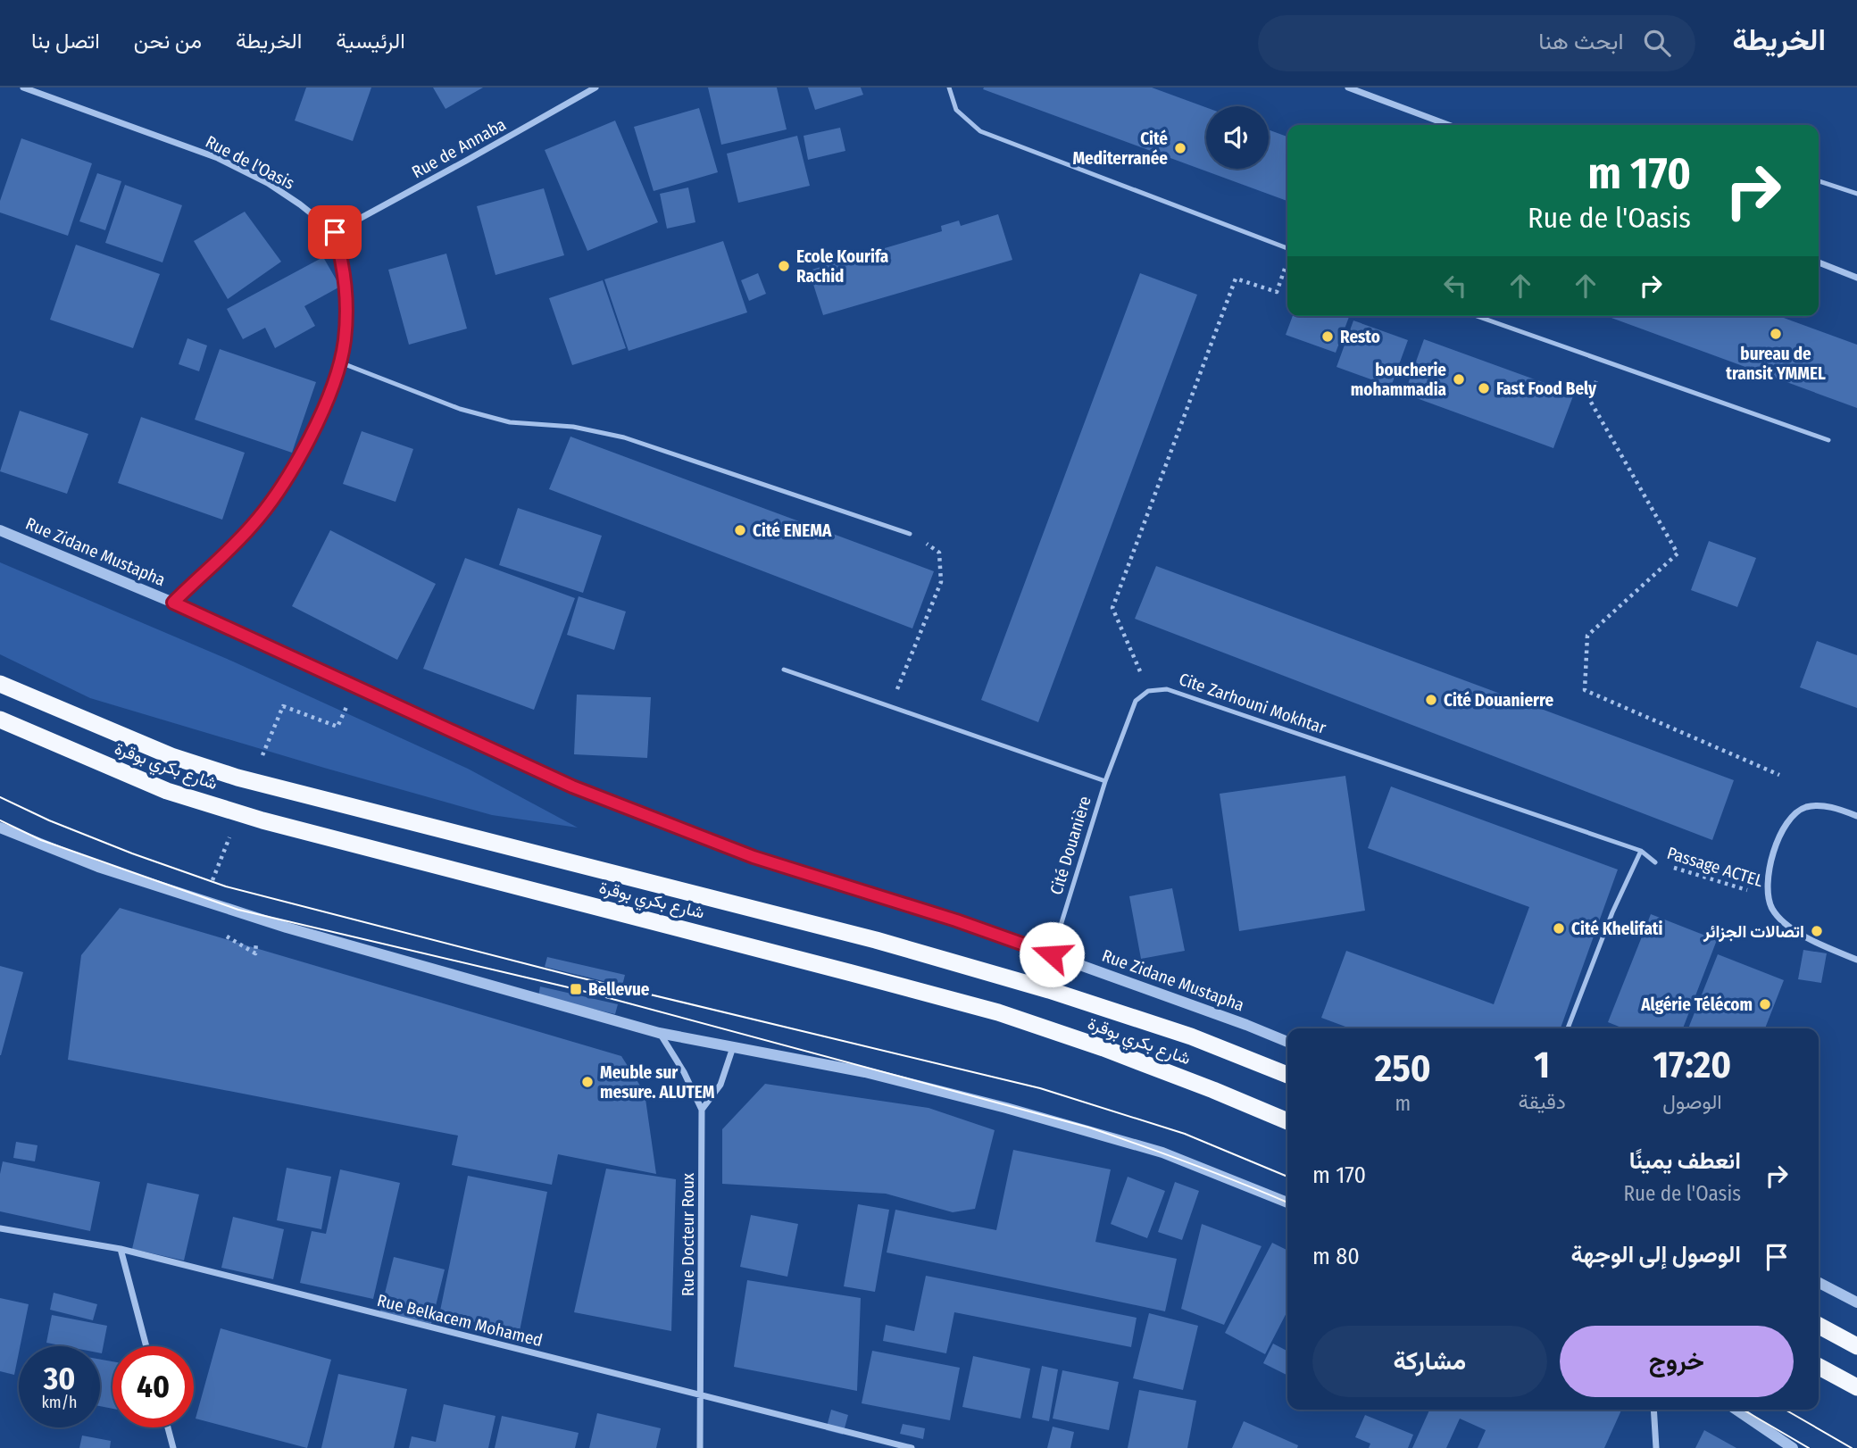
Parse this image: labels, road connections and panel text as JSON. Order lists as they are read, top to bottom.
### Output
{
  "streets": {
    "highway": ["شارع بكري بوقرة"],
    "street": [
      "Rue de Annaba",
      "Rue de l'Oasis",
      "Rue Zidane Mustapha",
      "Rue Docteur Roux",
      "Rue Belkacem Mohamed"
    ],
    "lane": ["Cite Zarhouni Mokhtar", "Cité Douanière"],
    "path": ["Passage ACTEL"]
  },
  "crossings": [
    ["Rue de Annaba", "Rue de l'Oasis"],
    ["Rue Zidane Mustapha", "Cité Douanière"],
    ["Cite Zarhouni Mokhtar", "Passage ACTEL"],
    ["Rue Docteur Roux", "Rue Belkacem Mohamed"]
  ],
  "places": {
    "other": [
      "Cité Mediterranée",
      "Ecole Kourifa Rachid",
      "bureau de transit YMMEL",
      "Resto",
      "boucherie mohammadia",
      "Fast Food Bely",
      "Cité ENEMA",
      "Cité Douanierre",
      "Cité Khelifati",
      "اتصالات الجزائر",
      "Algérie Télécom",
      "Meuble sur mesure. ALUTEM"
    ],
    "transit": ["Bellevue"]
  },
  "page": {
    "header": "الخريطة",
    "search": "ابحث هنا",
    "nav": [
      "الرئيسية",
      "الخريطة",
      "من نحن",
      "اتصل بنا"
    ],
    "turn": ["170 m", "Rue de l'Oasis"],
    "eta": [
      "17:20",
      "الوصول",
      "1",
      "دقيقة",
      "250",
      "m"
    ],
    "list": [
      {
        "name": "انعطف يمينًا",
        "note": "Rue de l'Oasis",
        "value": "170 m"
      },
      {
        "name": "الوصول إلى الوجهة",
        "value": "80 m"
      }
    ],
    "buttons": ["خروج", "مشاركة"],
    "speed": "30 km/h",
    "limit": "40"
  }
}
